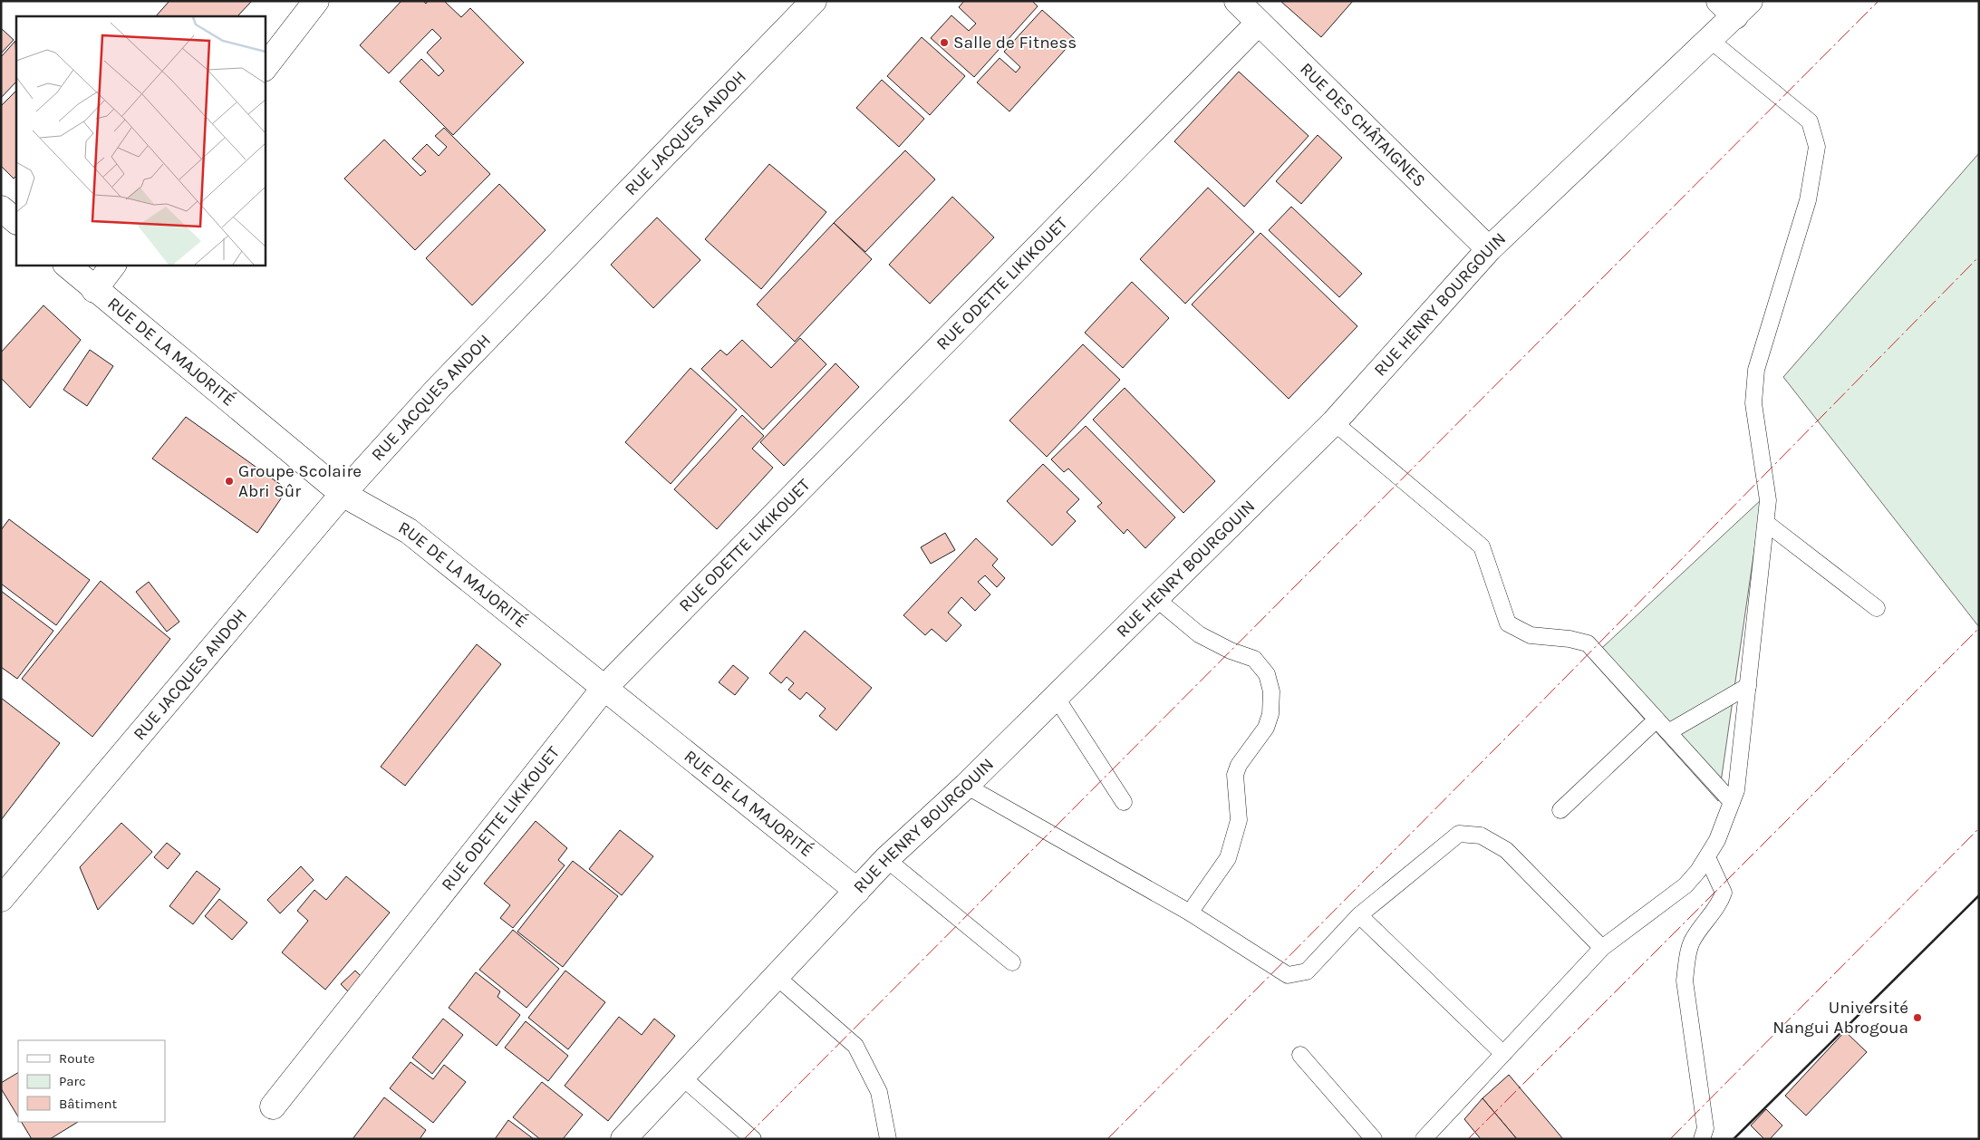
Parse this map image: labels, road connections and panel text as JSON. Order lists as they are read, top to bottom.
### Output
{
  "streets": {
    "street": [
      "RUE DES CHÂTAIGNES",
      "RUE JACQUES ANDOH",
      "RUE ODETTE LIKIKOUET",
      "RUE HENRY BOURGOUIN",
      "RUE DE LA MAJORITÉ"
    ]
  },
  "crossings": [
    ["RUE DES CHÂTAIGNES", "RUE ODETTE LIKIKOUET"],
    ["RUE DES CHÂTAIGNES", "RUE HENRY BOURGOUIN"],
    ["RUE JACQUES ANDOH", "RUE DE LA MAJORITÉ"],
    ["RUE ODETTE LIKIKOUET", "RUE DE LA MAJORITÉ"],
    ["RUE HENRY BOURGOUIN", "RUE DE LA MAJORITÉ"]
  ],
  "places": ["Salle de Fitness", "Groupe Scolaire Abri Sûr", "Université Nangui Abrogoua"],
  "legend": ["Route", "Parc", "Bâtiment"]
}
